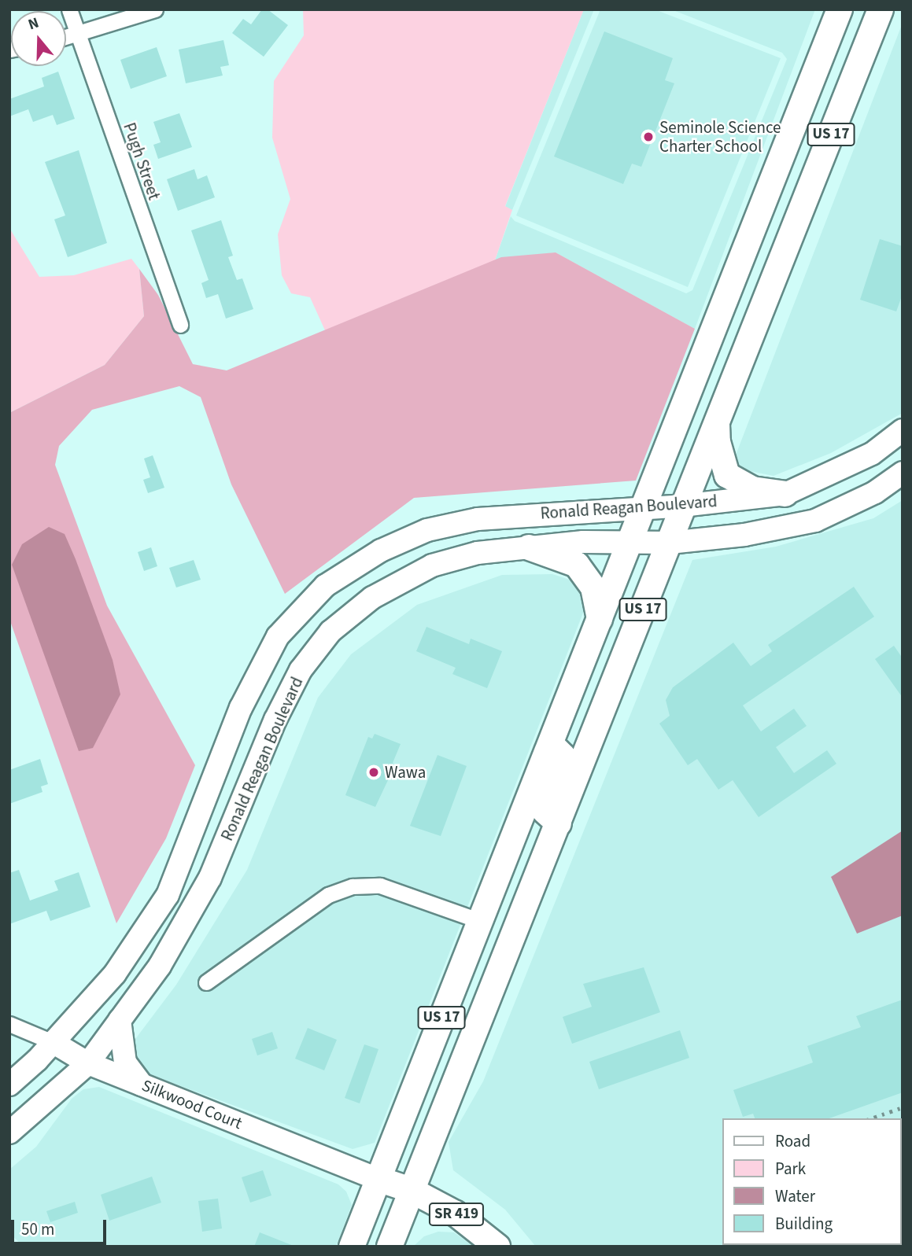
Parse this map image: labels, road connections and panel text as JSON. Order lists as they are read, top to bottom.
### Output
{
  "streets": {
    "main road": [
      "US 17",
      "Ronald Reagan Boulevard",
      "Silkwood Court",
      "SR 419"
    ],
    "street": ["Pugh Street"]
  },
  "crossings": [
    ["US 17", "Ronald Reagan Boulevard"],
    ["US 17", "Silkwood Court"],
    ["US 17", "SR 419"],
    ["Ronald Reagan Boulevard", "Silkwood Court"],
    ["Silkwood Court", "SR 419"]
  ],
  "places": ["Seminole Science Charter School", "Wawa"],
  "legend": [
    "Road",
    "Park",
    "Water",
    "Building"
  ],
  "scale_bar": "50 m",
  "north": "top"
}
